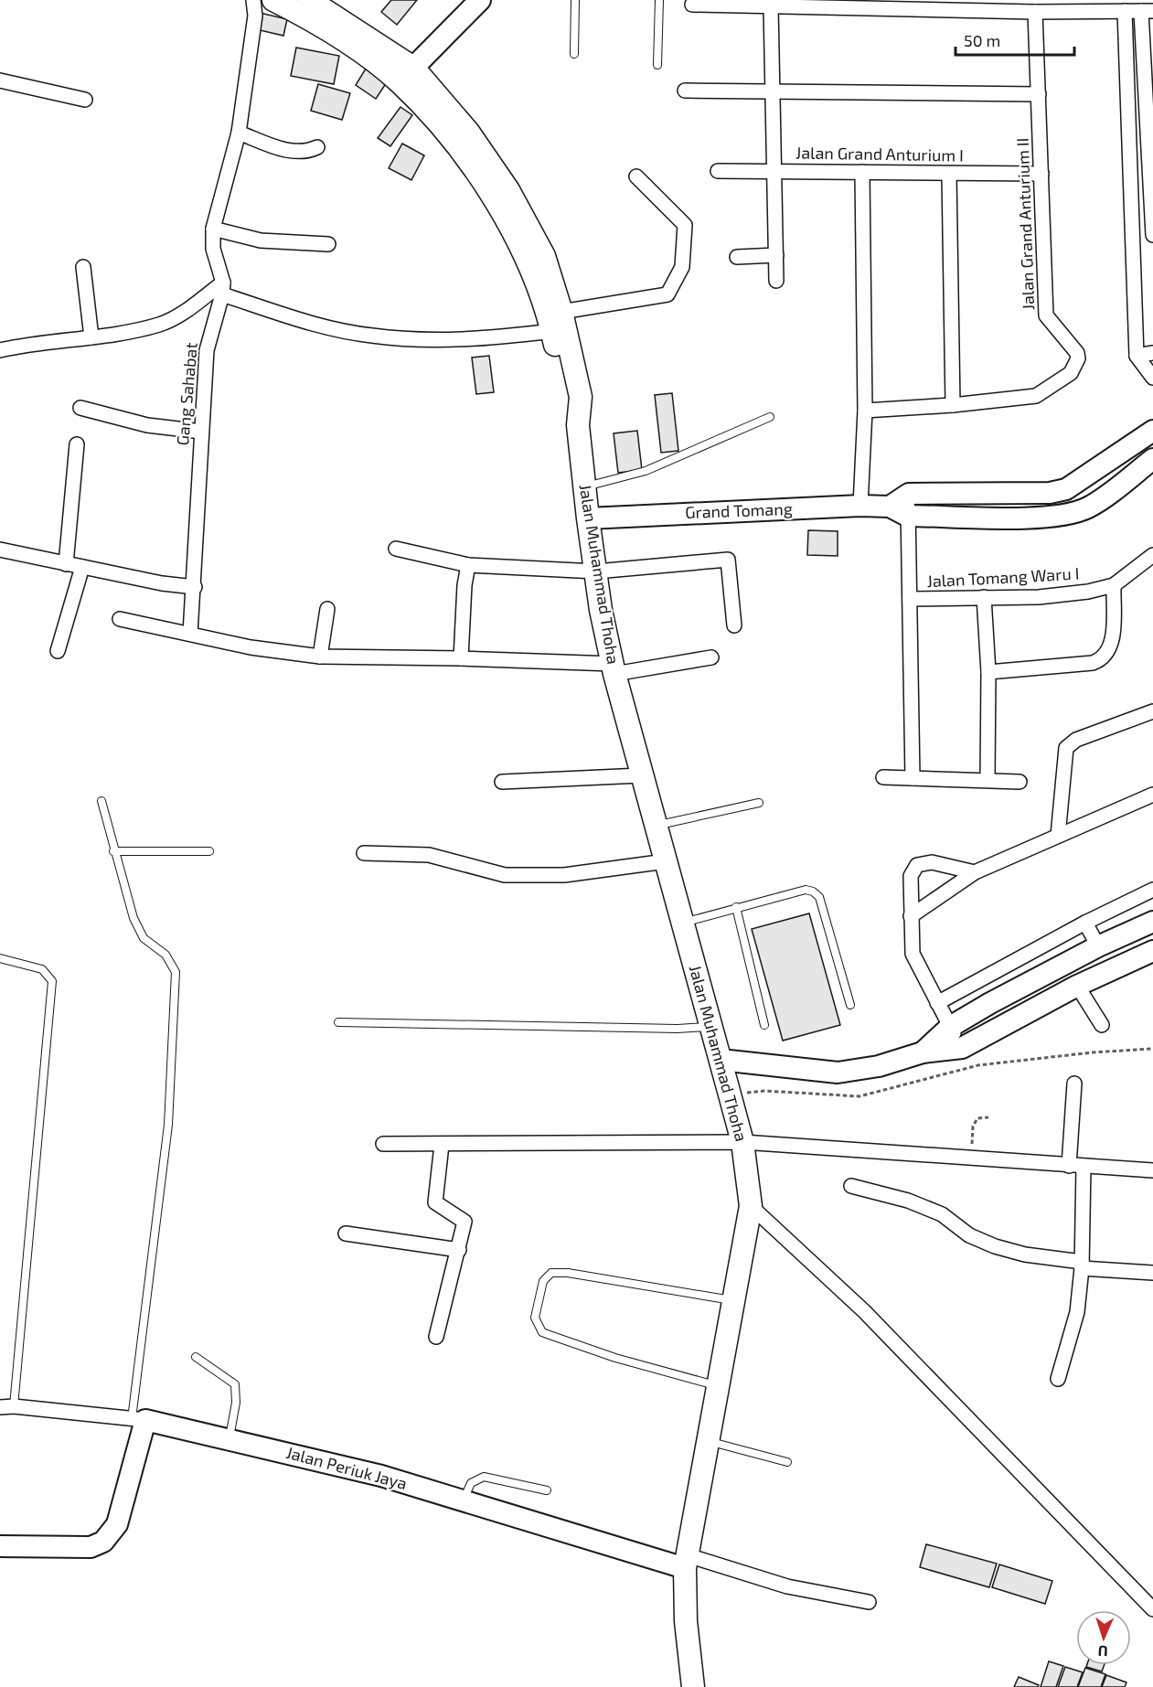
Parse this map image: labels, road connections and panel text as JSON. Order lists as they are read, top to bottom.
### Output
{
  "streets": {
    "main road": ["Jalan Muhammad Thoha"],
    "street": [
      "Jalan Grand Anturium I",
      "Jalan Grand Anturium II",
      "Gang Sahabat",
      "Grand Tomang",
      "Jalan Tomang Waru I",
      "Jalan Periuk Jaya"
    ]
  },
  "crossings": [
    ["Jalan Grand Anturium I", "Jalan Grand Anturium II"],
    ["Grand Tomang", "Jalan Muhammad Thoha"],
    ["Jalan Muhammad Thoha", "Jalan Periuk Jaya"]
  ],
  "scale_bar": "50 m",
  "north": "bottom"
}
